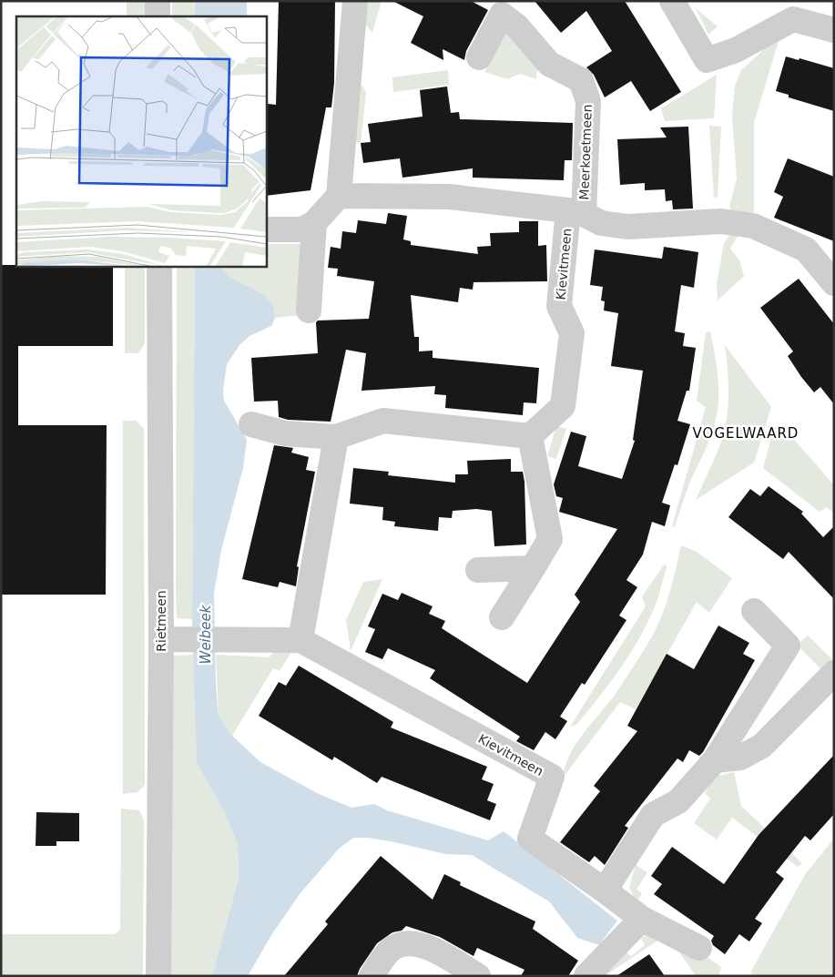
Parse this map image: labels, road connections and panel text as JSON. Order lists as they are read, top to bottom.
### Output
{
  "streets": {
    "street": ["Meerkoetmeen", "Kievitmeen", "Rietmeen"]
  },
  "crossings": [
    ["Meerkoetmeen", "Kievitmeen"],
    ["Kievitmeen", "Rietmeen"]
  ],
  "districts": ["VOGELWAARD"],
  "water": ["Weibeek"]
}
